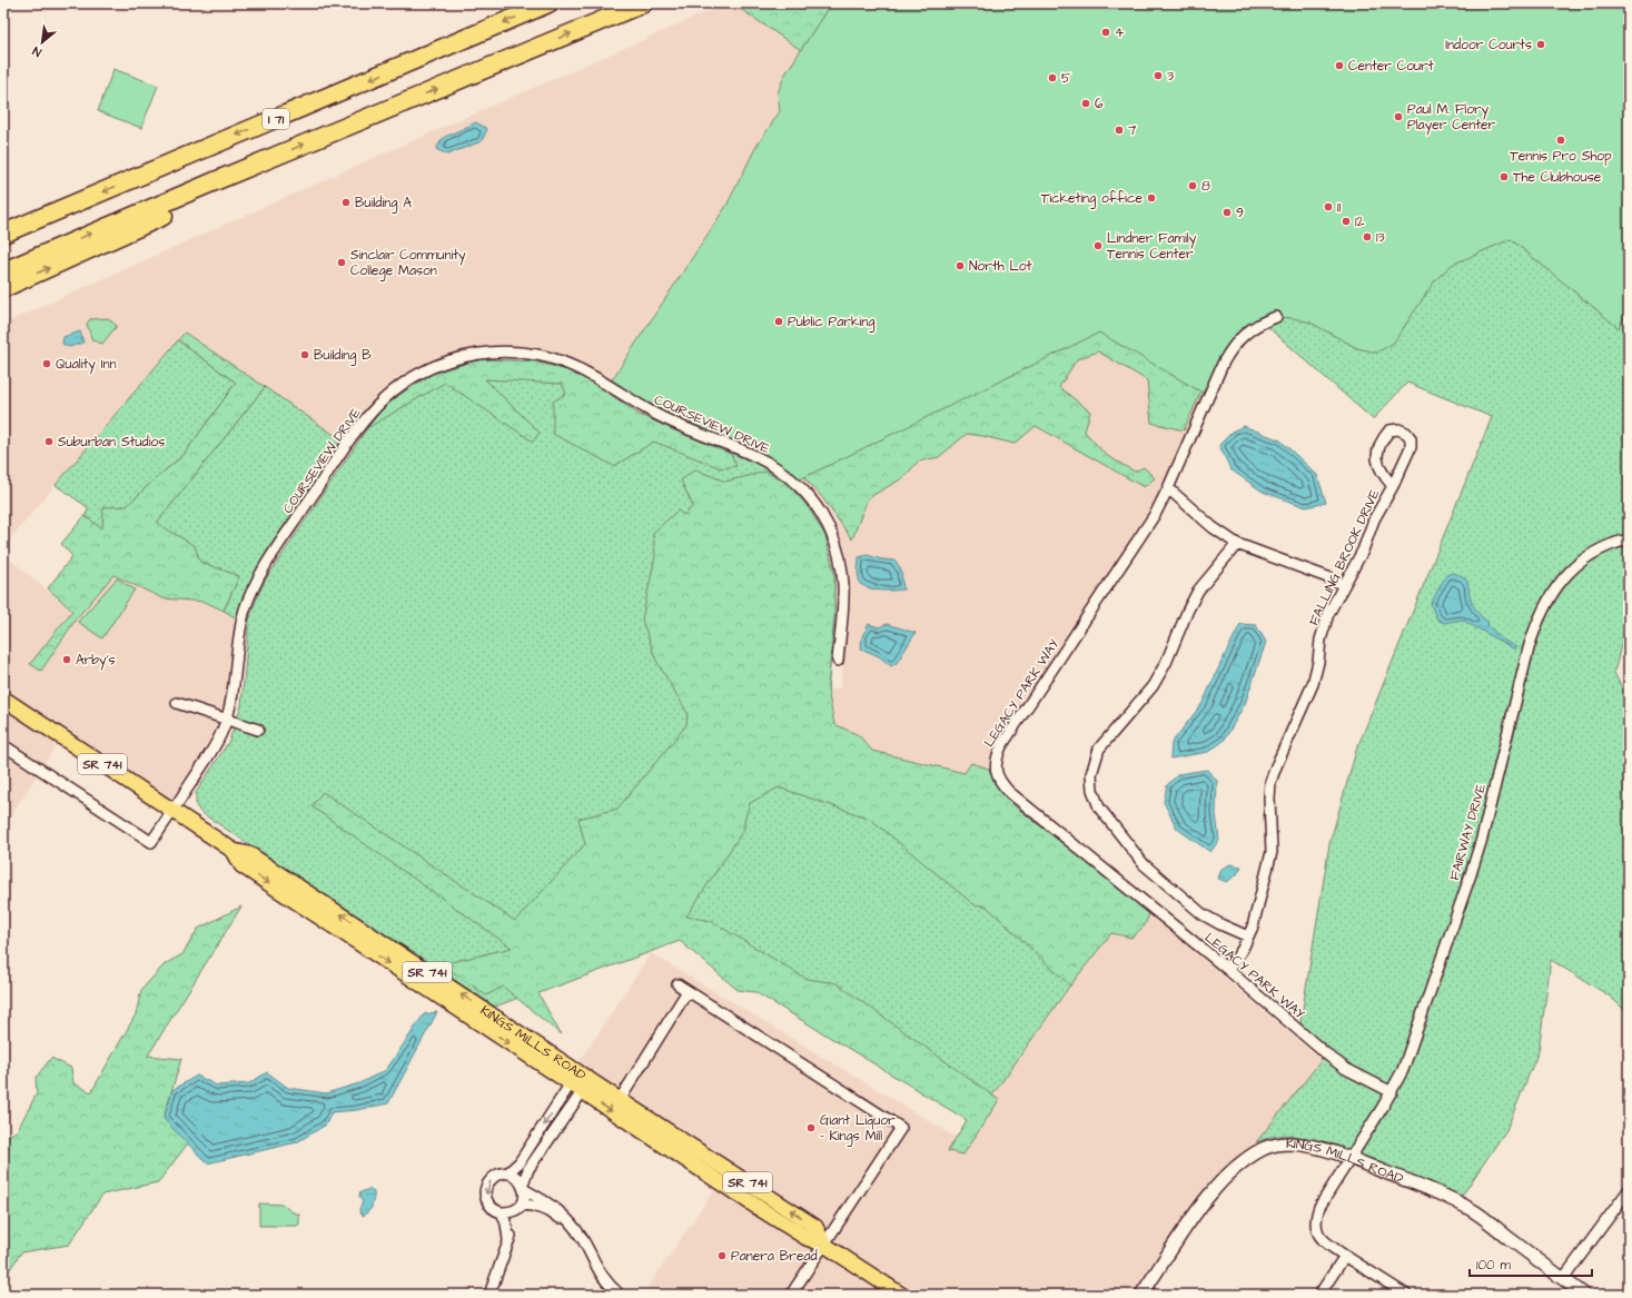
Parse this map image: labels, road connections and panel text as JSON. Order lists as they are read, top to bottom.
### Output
{
  "streets": {
    "highway": ["I 71"],
    "main road": ["SR 741", "KINGS MILLS ROAD"],
    "street": [
      "COURSEVIEW DRIVE",
      "FALLING BROOK DRIVE",
      "LEGACY PARK WAY",
      "FAIRWAY DRIVE"
    ]
  },
  "crossings": [
    ["COURSEVIEW DRIVE", "KINGS MILLS ROAD"],
    ["FALLING BROOK DRIVE", "LEGACY PARK WAY"],
    ["LEGACY PARK WAY", "FAIRWAY DRIVE"],
    ["FAIRWAY DRIVE", "KINGS MILLS ROAD"]
  ],
  "places": [
    "4",
    "Indoor Courts",
    "Center Court",
    "3",
    "5",
    "6",
    "Paul M. Flory Player Center",
    "7",
    "Tennis Pro Shop",
    "The Clubhouse",
    "8",
    "Ticketing office",
    "Building A",
    "11",
    "9",
    "12",
    "13",
    "Lindner Family Tennis Center",
    "Sinclair Community College Mason",
    "North Lot",
    "Public Parking",
    "Building B",
    "Quality Inn",
    "Suburban Studios",
    "Arby's",
    "Giant Liquor - Kings Mill",
    "Panera Bread"
  ],
  "scale_bar": "100 m",
  "north": "bottom left"
}
